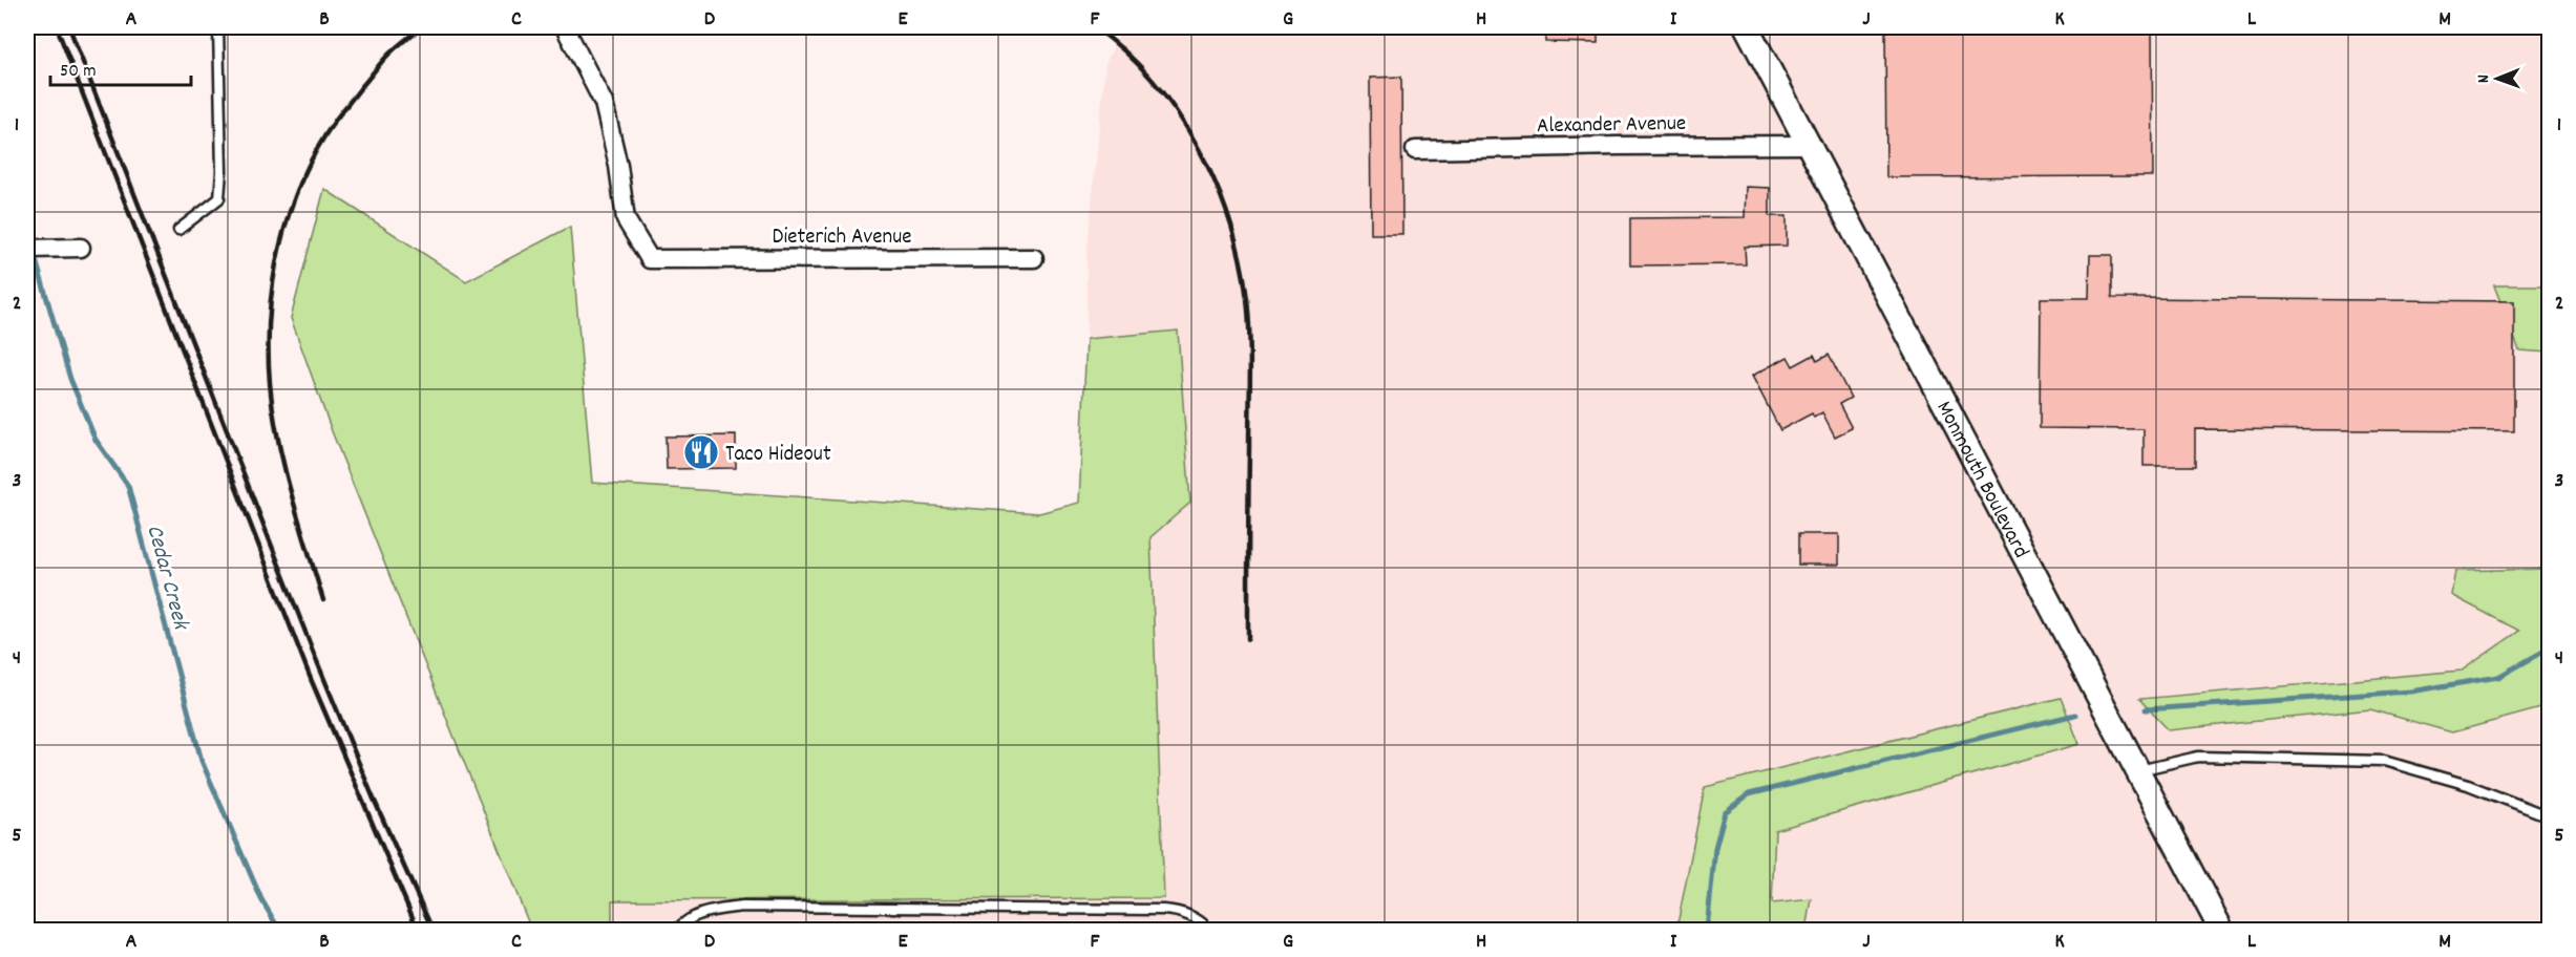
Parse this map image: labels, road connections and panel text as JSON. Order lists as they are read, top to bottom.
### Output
{
  "streets": {
    "street": ["Alexander Avenue", "Dieterich Avenue", "Monmouth Boulevard"]
  },
  "crossings": [
    ["Alexander Avenue", "Monmouth Boulevard"]
  ],
  "water": ["Cedar Creek"],
  "places": {
    "restaurant": ["Taco Hideout"]
  },
  "scale_bar": "50 m",
  "north": "left",
  "grid": {
    "columns": [
      "A",
      "B",
      "C",
      "D",
      "E",
      "F",
      "G",
      "H",
      "I",
      "J",
      "K",
      "L",
      "M"
    ],
    "rows": [
      "1",
      "2",
      "3",
      "4",
      "5"
    ]
  }
}
